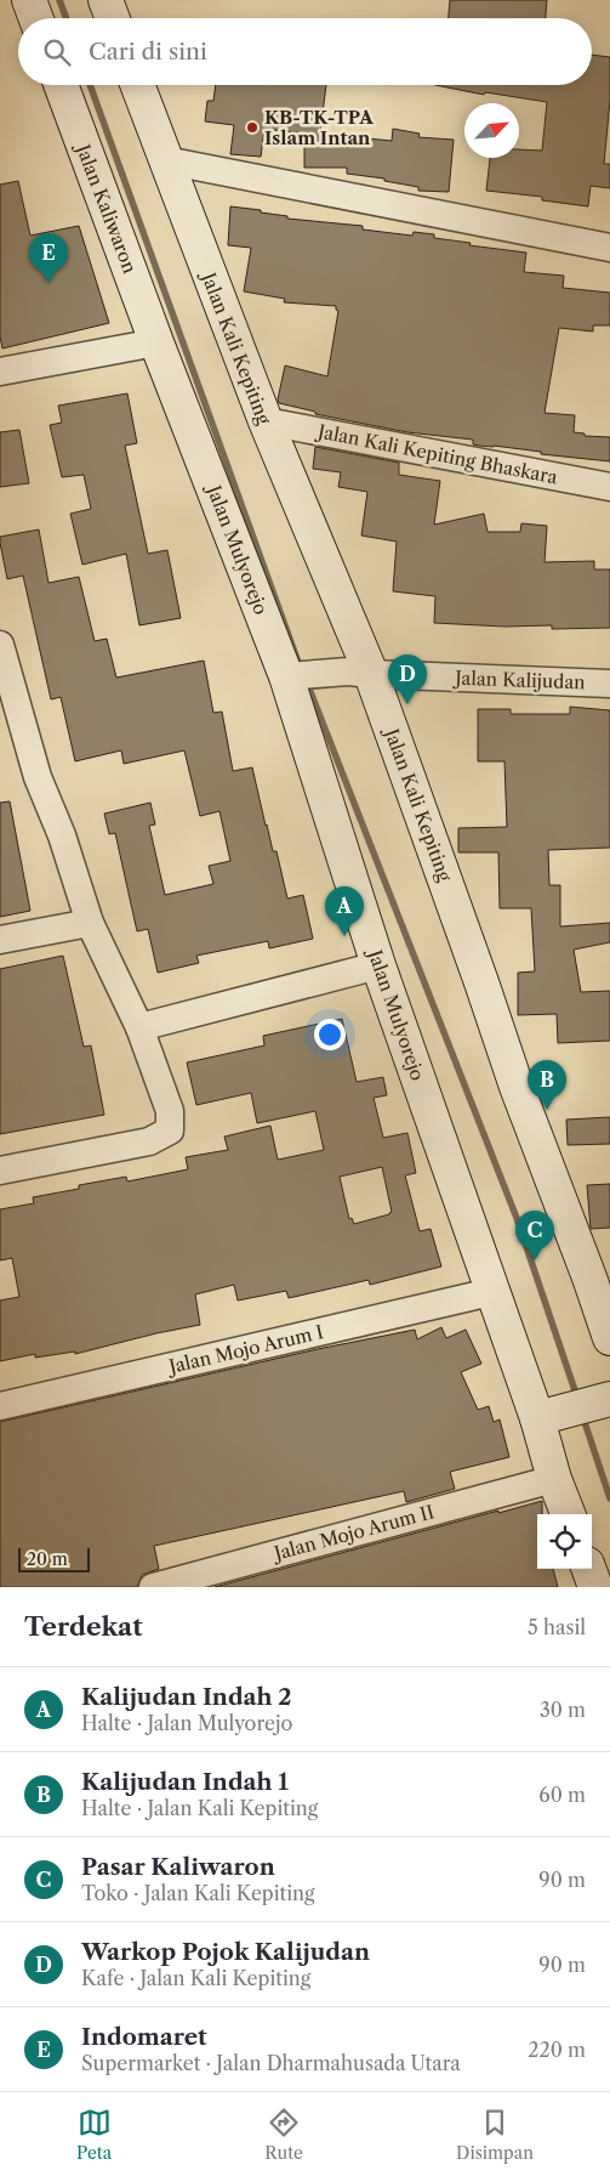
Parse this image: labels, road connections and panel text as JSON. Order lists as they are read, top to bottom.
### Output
{
  "streets": {
    "main road": ["Jalan Kaliwaron", "Jalan Kali Kepiting", "Jalan Mulyorejo"],
    "street": [
      "Jalan Kali Kepiting Bhaskara",
      "Jalan Kalijudan",
      "Jalan Mojo Arum I",
      "Jalan Mojo Arum II"
    ]
  },
  "crossings": [
    ["Jalan Kaliwaron", "Jalan Mulyorejo"],
    ["Jalan Kali Kepiting", "Jalan Kali Kepiting Bhaskara"],
    ["Jalan Kali Kepiting", "Jalan Kalijudan"],
    ["Jalan Mulyorejo", "Jalan Kalijudan"],
    ["Jalan Mulyorejo", "Jalan Mojo Arum I"],
    ["Jalan Mulyorejo", "Jalan Mojo Arum II"]
  ],
  "places": ["KB-TK-TPA Islam Intan"],
  "scale_bar": "20 m",
  "north": "top right",
  "page": {
    "search": "Cari di sini",
    "pins": [
      "E",
      "D",
      "A",
      "B",
      "C"
    ],
    "scale": "20 m",
    "heading": ["Terdekat", "5 hasil"],
    "list": [
      {
        "mark": "A",
        "name": "Kalijudan Indah 2",
        "note": "Halte · Jalan Mulyorejo",
        "value": "30 m"
      },
      {
        "mark": "B",
        "name": "Kalijudan Indah 1",
        "note": "Halte · Jalan Kali Kepiting",
        "value": "60 m"
      },
      {
        "mark": "C",
        "name": "Pasar Kaliwaron",
        "note": "Toko · Jalan Kali Kepiting",
        "value": "90 m"
      },
      {
        "mark": "D",
        "name": "Warkop Pojok Kalijudan",
        "note": "Kafe · Jalan Kali Kepiting",
        "value": "90 m"
      },
      {
        "mark": "E",
        "name": "Indomaret",
        "note": "Supermarket · Jalan Dharmahusada Utara",
        "value": "220 m"
      }
    ],
    "nav": ["Peta", "Rute", "Disimpan"]
  }
}
